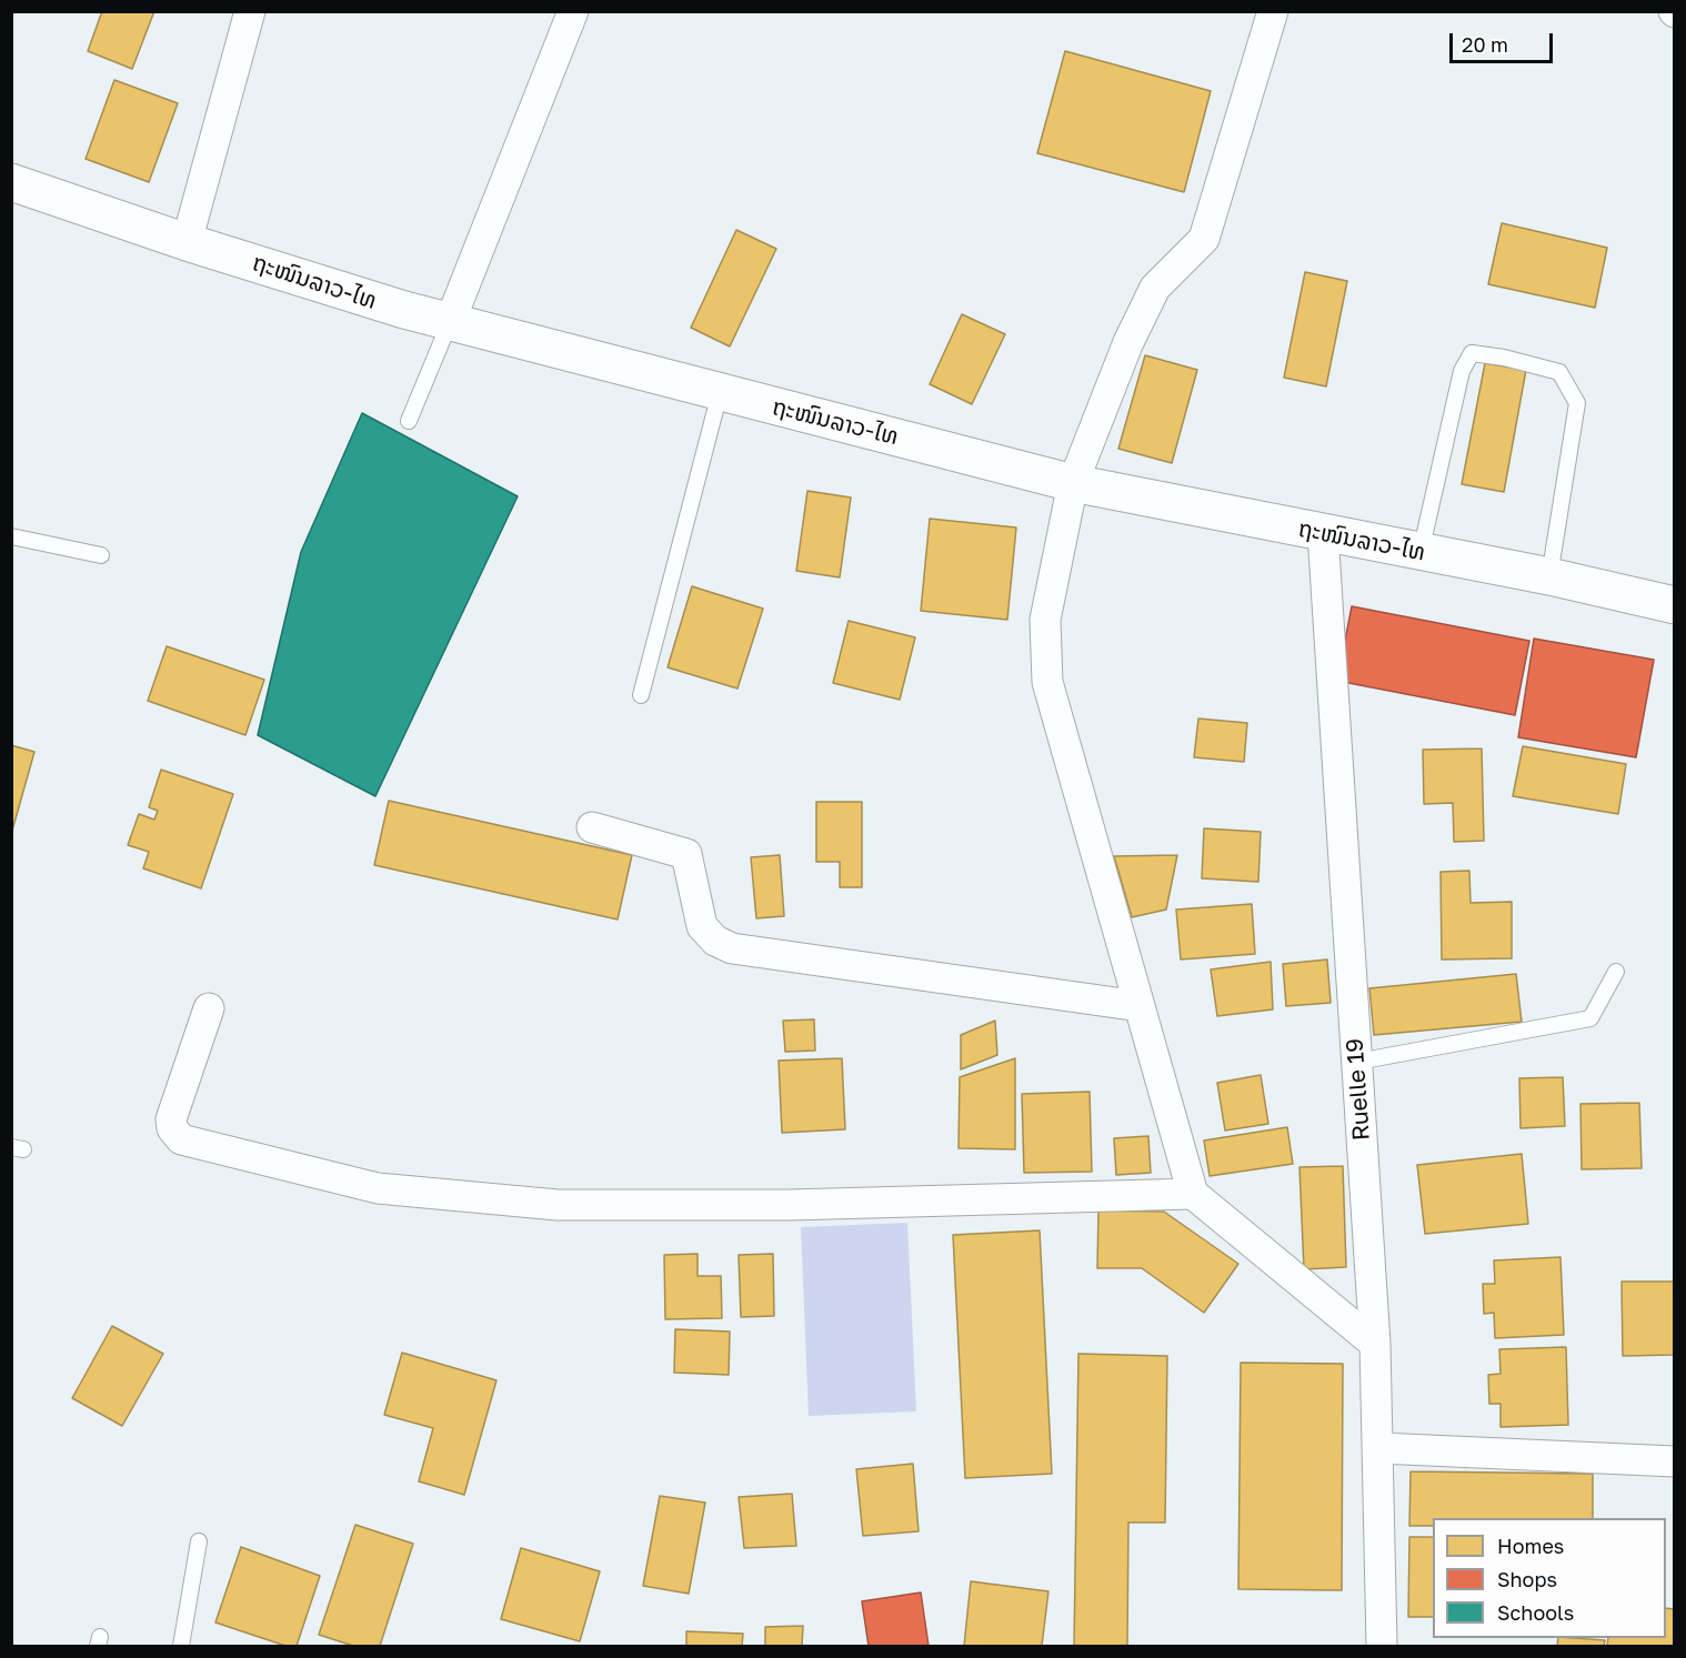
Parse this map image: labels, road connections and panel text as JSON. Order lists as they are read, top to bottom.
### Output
{
  "streets": {
    "street": ["ຖະໜົນລາວ-ໄທ", "Ruelle 19"]
  },
  "crossings": [
    ["ຖະໜົນລາວ-ໄທ", "Ruelle 19"]
  ],
  "legend": ["Homes", "Shops", "Schools"],
  "scale_bar": "20 m"
}
